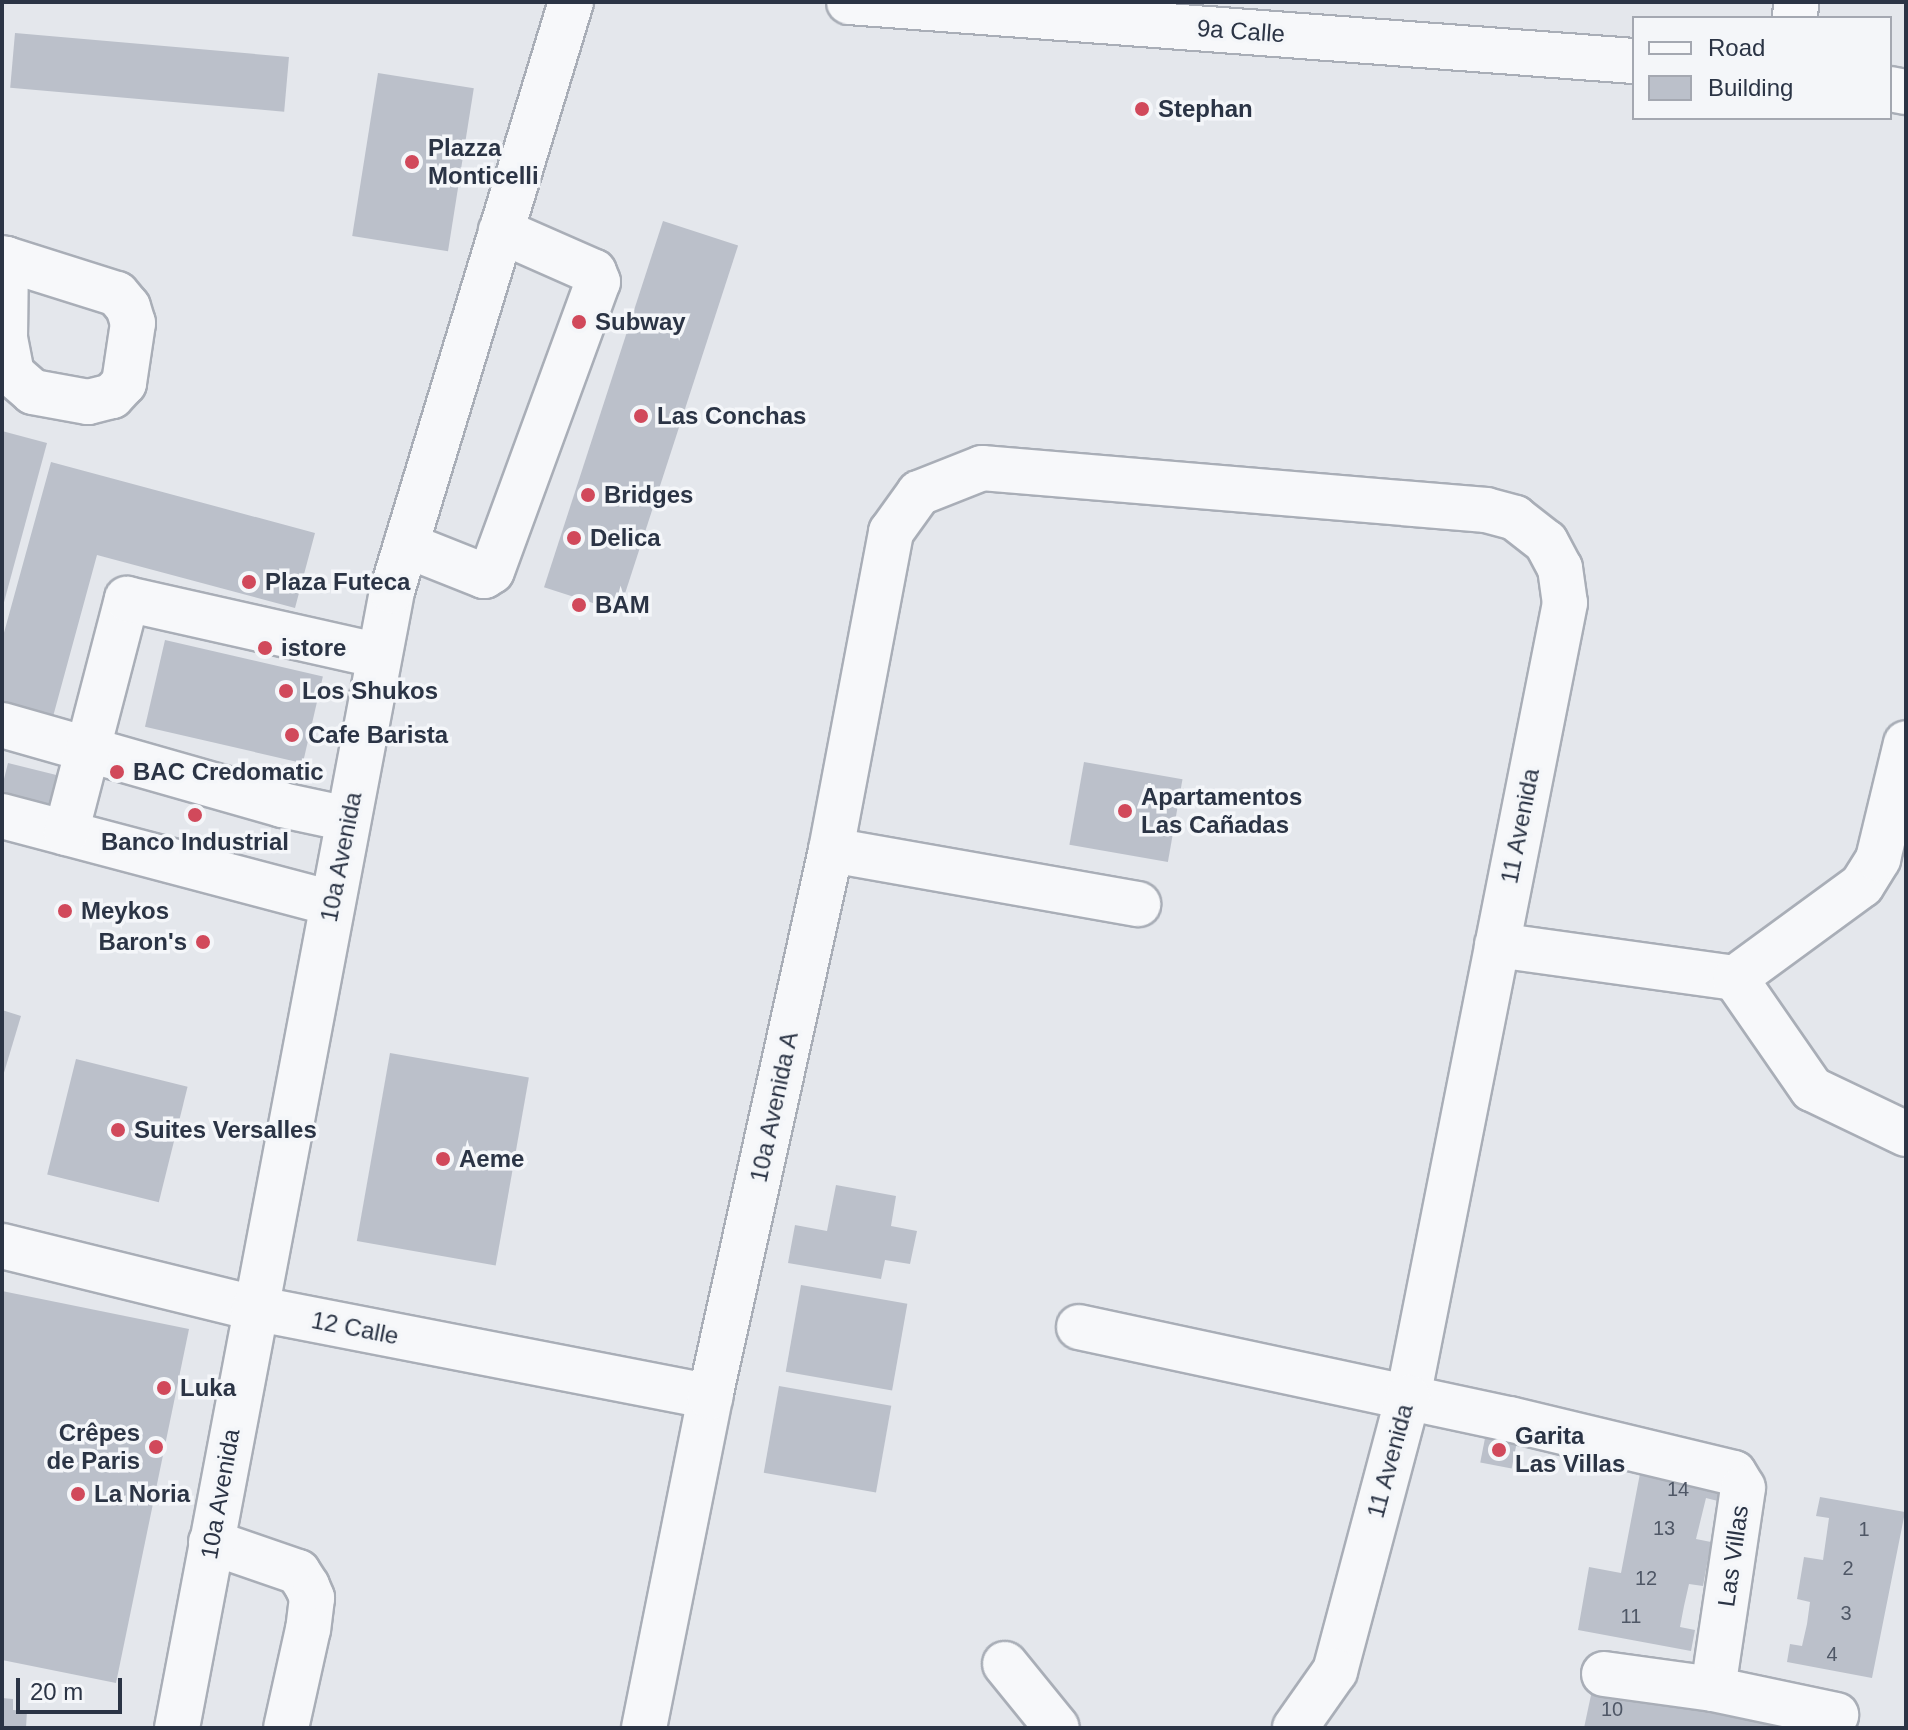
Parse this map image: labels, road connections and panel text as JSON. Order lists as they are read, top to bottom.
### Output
{
  "streets": {
    "street": [
      "9a Calle",
      "11 Avenida",
      "10a Avenida",
      "10a Avenida A",
      "12 Calle",
      "Las Villas"
    ]
  },
  "crossings": [
    ["11 Avenida", "10a Avenida A"],
    ["11 Avenida", "Las Villas"],
    ["10a Avenida", "12 Calle"],
    ["10a Avenida A", "12 Calle"]
  ],
  "places": [
    "Stephan",
    "Plazza Monticelli",
    "Subway",
    "Las Conchas",
    "Bridges",
    "Delica",
    "Plaza Futeca",
    "BAM",
    "istore",
    "Los Shukos",
    "Cafe Barista",
    "BAC Credomatic",
    "Apartamentos Las Cañadas",
    "Banco Industrial",
    "Meykos",
    "Baron's",
    "Suites Versalles",
    "Aeme",
    "Luka",
    "Crêpes de Paris",
    "Garita Las Villas",
    "La Noria"
  ],
  "house_numbers": [
    "14",
    "13",
    "1",
    "2",
    "12",
    "3",
    "11",
    "4",
    "10"
  ],
  "legend": ["Road", "Building"],
  "scale_bar": "20 m"
}
